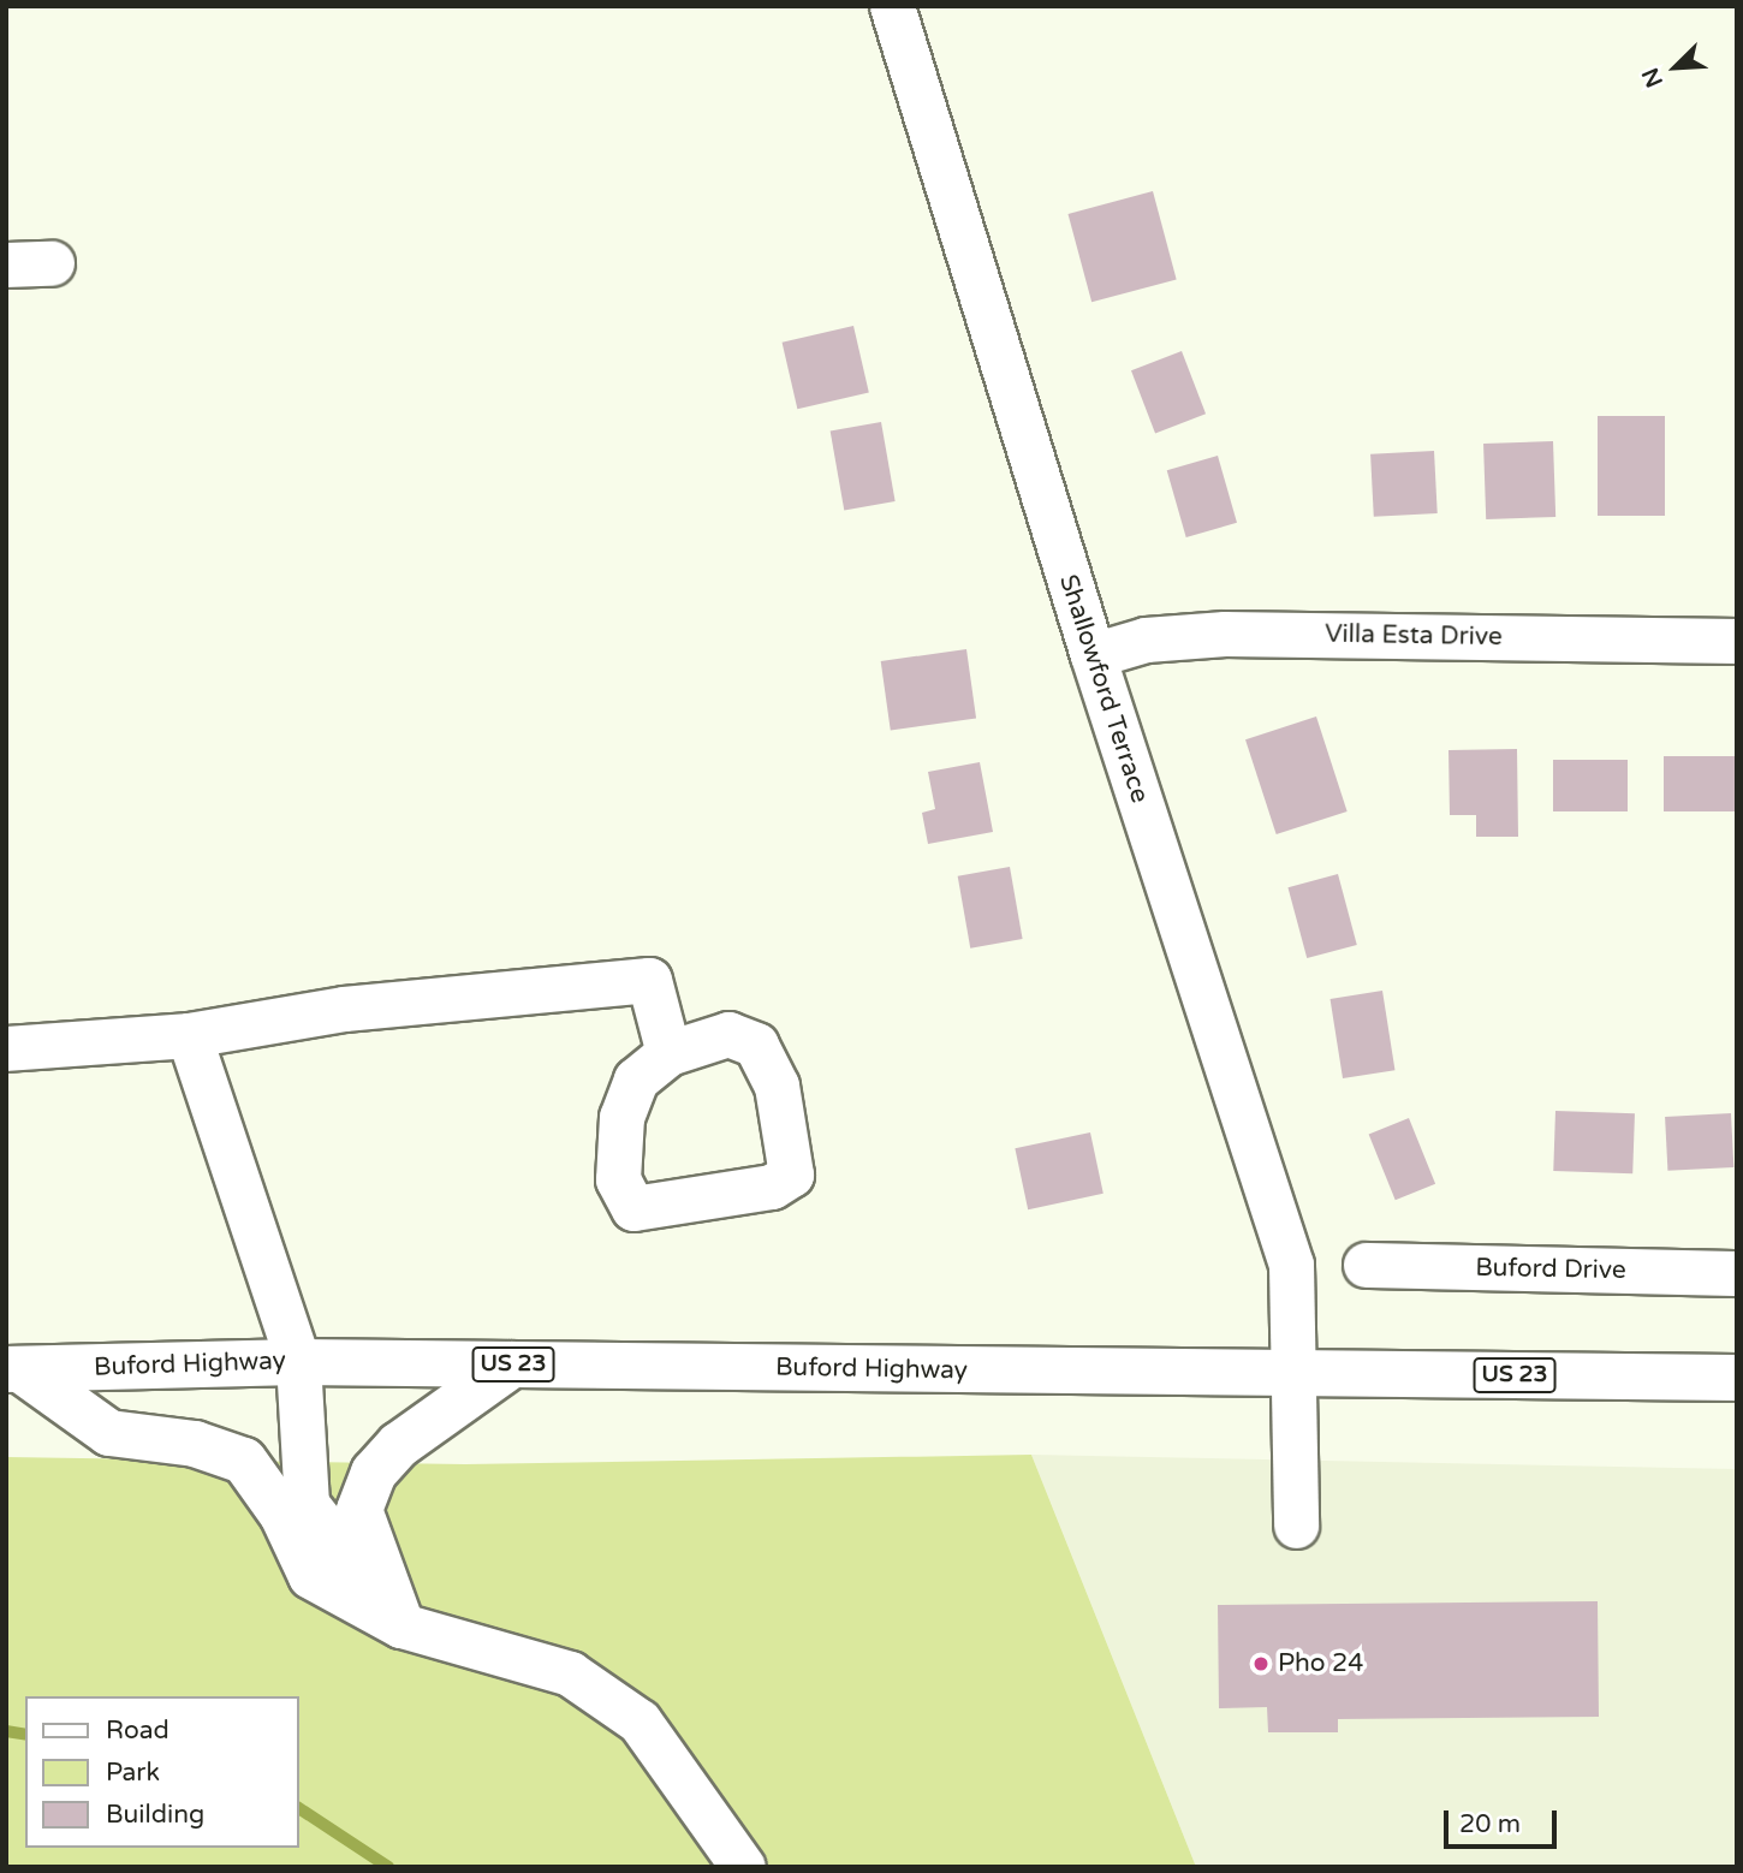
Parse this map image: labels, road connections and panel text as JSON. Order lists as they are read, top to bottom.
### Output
{
  "streets": {
    "main road": ["Buford Highway", "US 23"],
    "street": ["Villa Esta Drive", "Shallowford Terrace", "Buford Drive"]
  },
  "crossings": [
    ["Villa Esta Drive", "Shallowford Terrace"],
    ["Shallowford Terrace", "Buford Highway"]
  ],
  "places": ["Pho 24"],
  "legend": ["Road", "Park", "Building"],
  "scale_bar": "20 m",
  "north": "bottom left"
}
